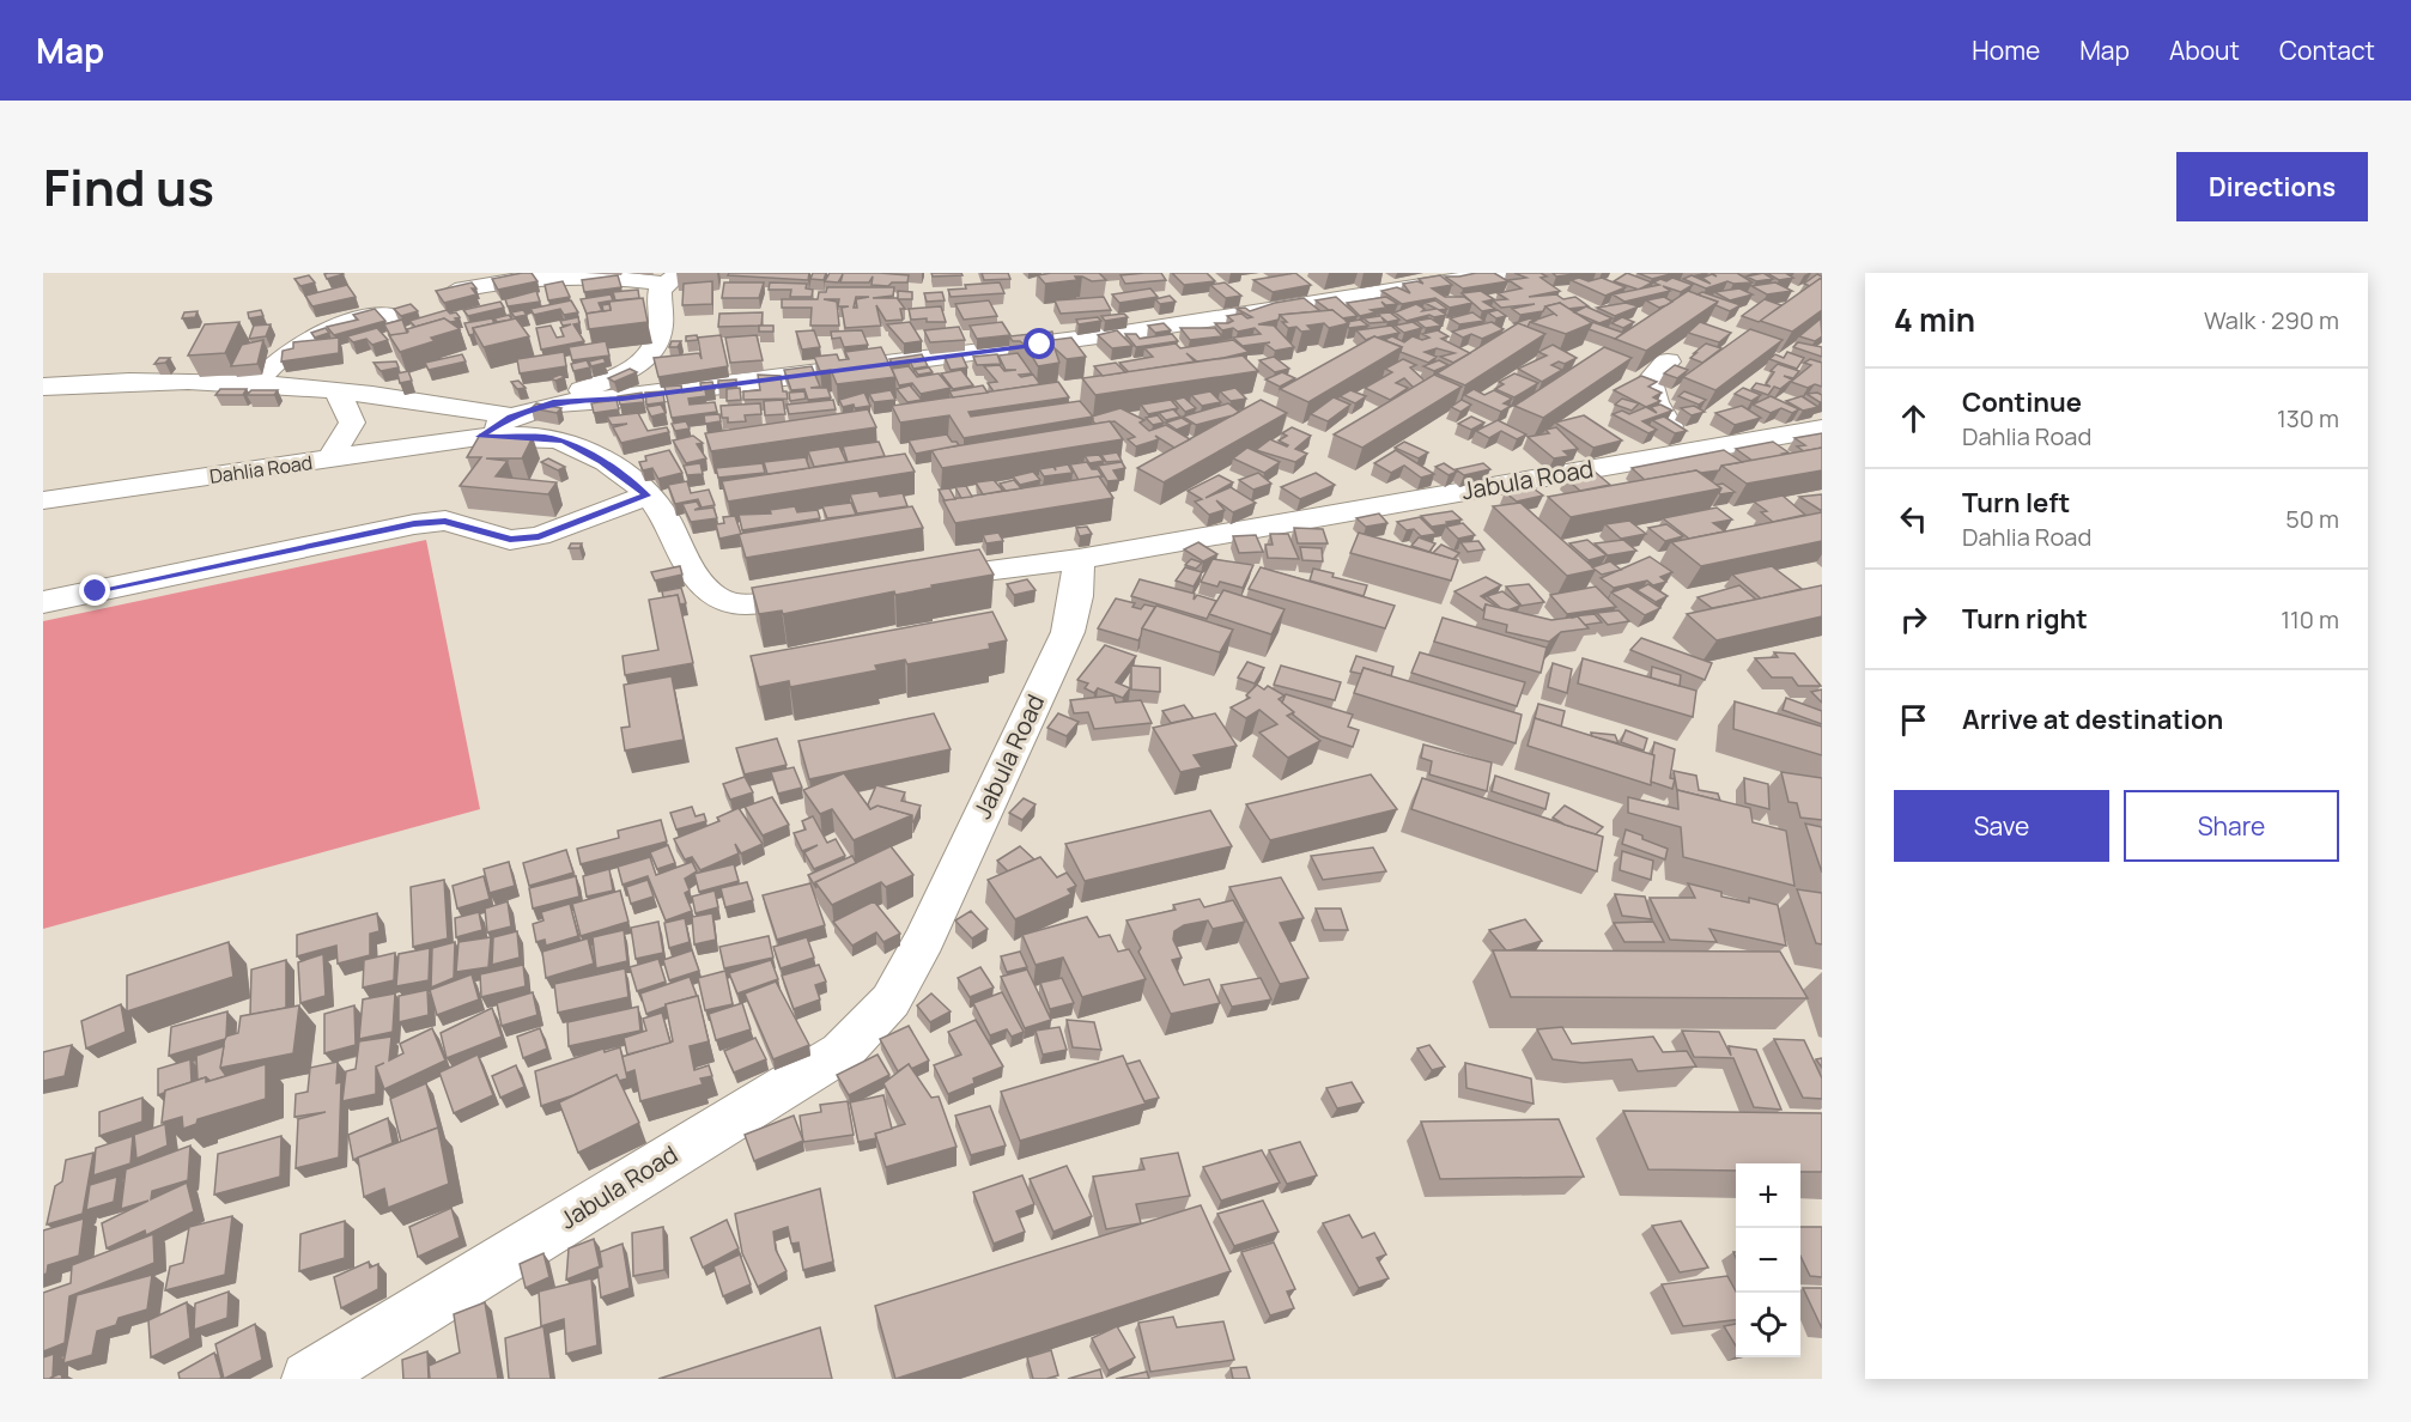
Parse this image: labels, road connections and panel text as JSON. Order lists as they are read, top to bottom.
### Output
{
  "streets": {
    "street": ["Dahlia Road", "Jabula Road"]
  },
  "page": {
    "header": "Map",
    "nav": [
      "Home",
      "Map",
      "About",
      "Contact"
    ],
    "title": "Find us",
    "buttons": [
      "Directions",
      ["Save", "Share"]
    ],
    "heading": ["4 min", "Walk · 290 m"],
    "list": [
      ["Continue", "Dahlia Road", "130 m"],
      ["Turn left", "Dahlia Road", "50 m"],
      ["Turn right", "110 m"],
      "Arrive at destination"
    ],
    "map_buttons": ["+", "−"]
  }
}
